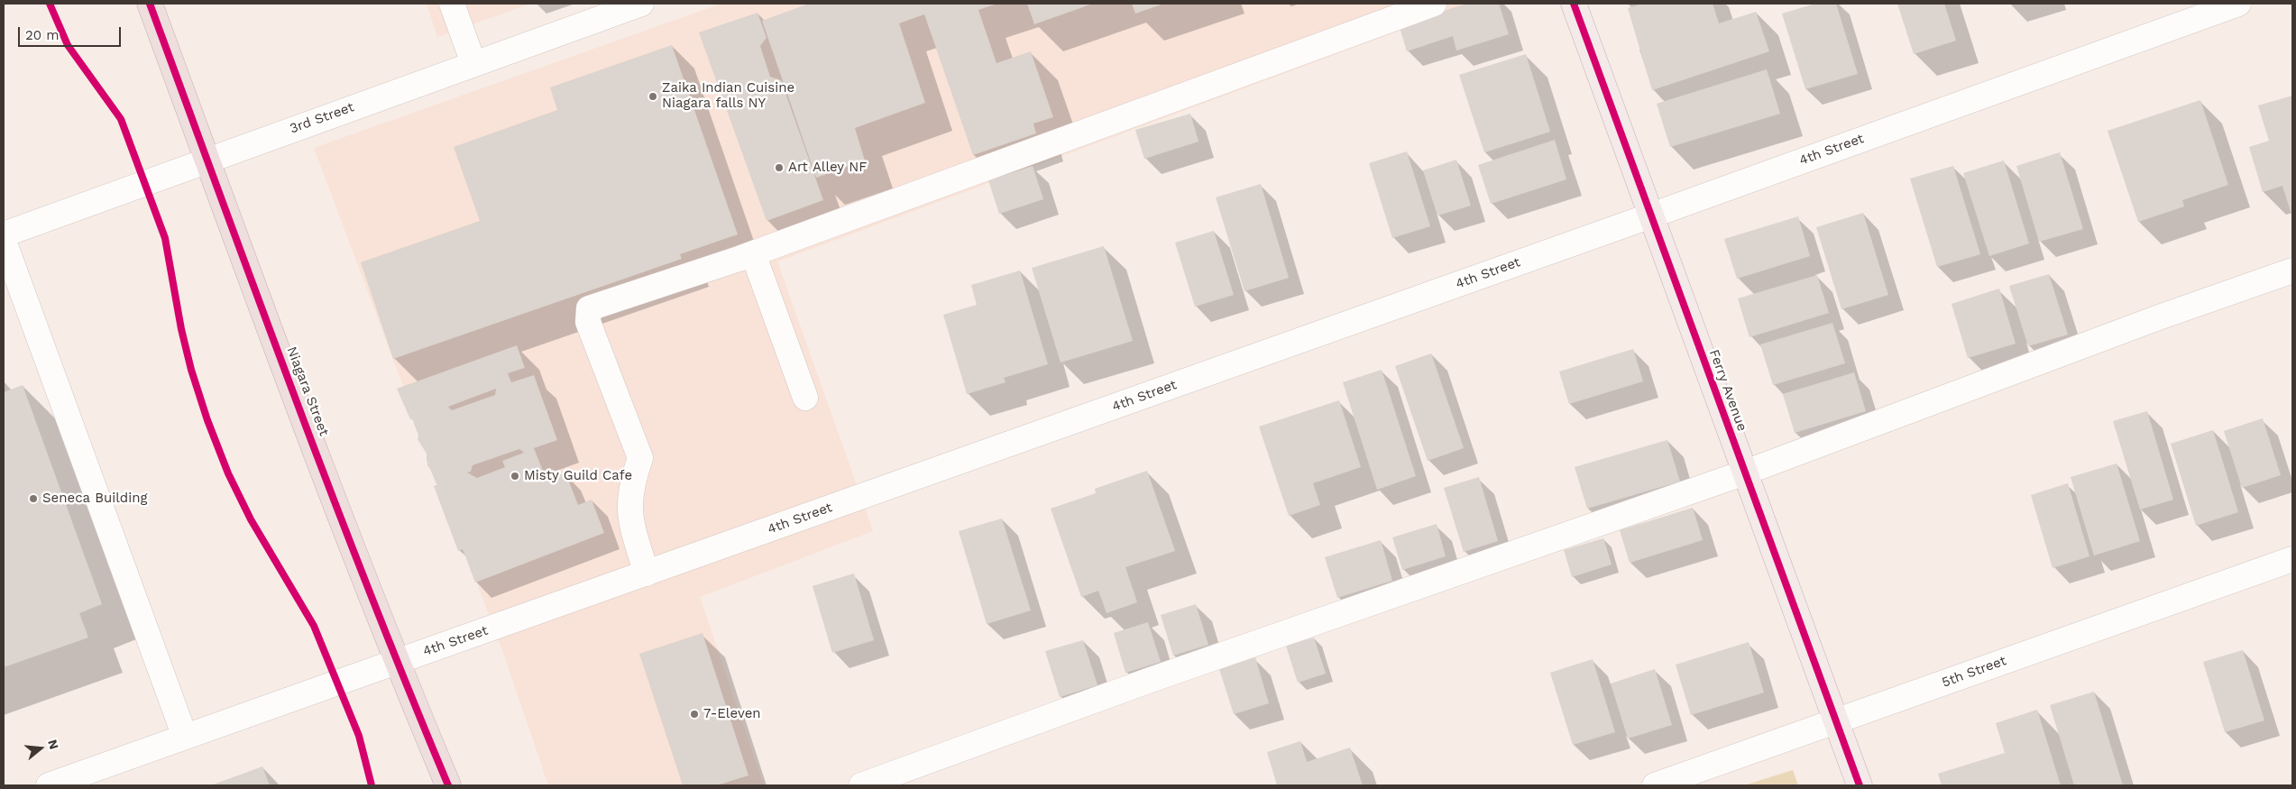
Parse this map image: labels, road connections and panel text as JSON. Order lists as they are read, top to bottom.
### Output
{
  "streets": {
    "highway": ["Niagara Street"],
    "main road": ["Ferry Avenue"],
    "street": ["3rd Street", "4th Street", "5th Street"]
  },
  "crossings": [
    ["3rd Street", "Niagara Street"],
    ["4th Street", "Ferry Avenue"],
    ["4th Street", "Niagara Street"],
    ["Ferry Avenue", "5th Street"]
  ],
  "places": [
    "Zaika Indian Cuisine Niagara falls NY",
    "Art Alley NF",
    "Misty Guild Cafe",
    "Seneca Building",
    "7-Eleven"
  ],
  "scale_bar": "20 m",
  "north": "right"
}
